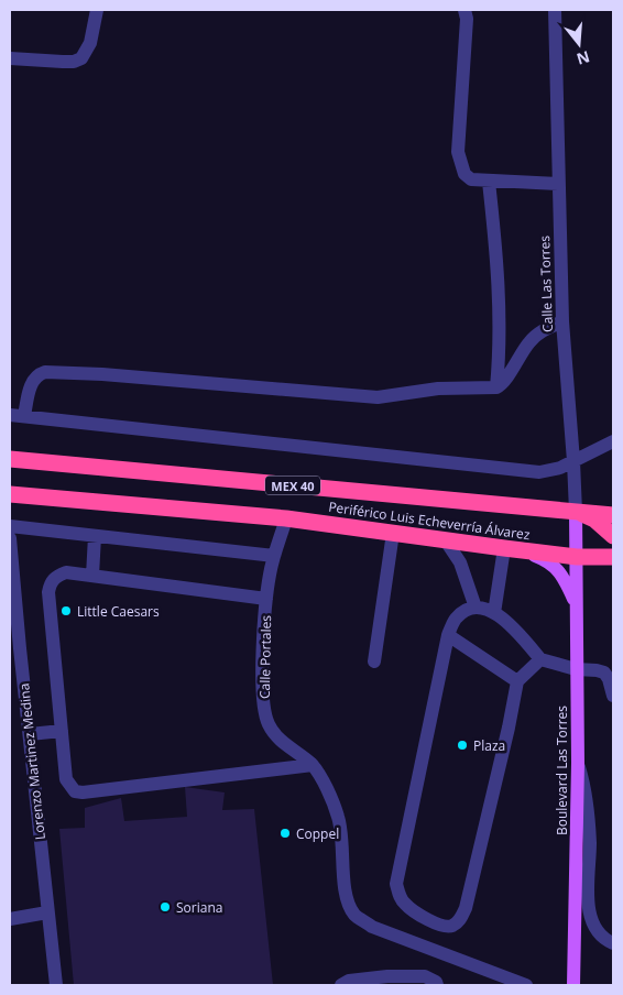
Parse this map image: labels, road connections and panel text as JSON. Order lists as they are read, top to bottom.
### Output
{
  "streets": {
    "highway": ["MEX 40", "Periférico Luis Echeverría Álvarez"],
    "main road": ["Calle Las Torres", "Boulevard Las Torres"],
    "street": ["Calle Portales", "Lorenzo Martinez Medina"]
  },
  "crossings": [
    ["Calle Las Torres", "Periférico Luis Echeverría Álvarez"],
    ["Calle Las Torres", "Boulevard Las Torres"],
    ["Periférico Luis Echeverría Álvarez", "Calle Portales"],
    ["Periférico Luis Echeverría Álvarez", "Boulevard Las Torres"]
  ],
  "places": [
    "Little Caesars",
    "Plaza",
    "Coppel",
    "Soriana"
  ],
  "north": "bottom"
}
